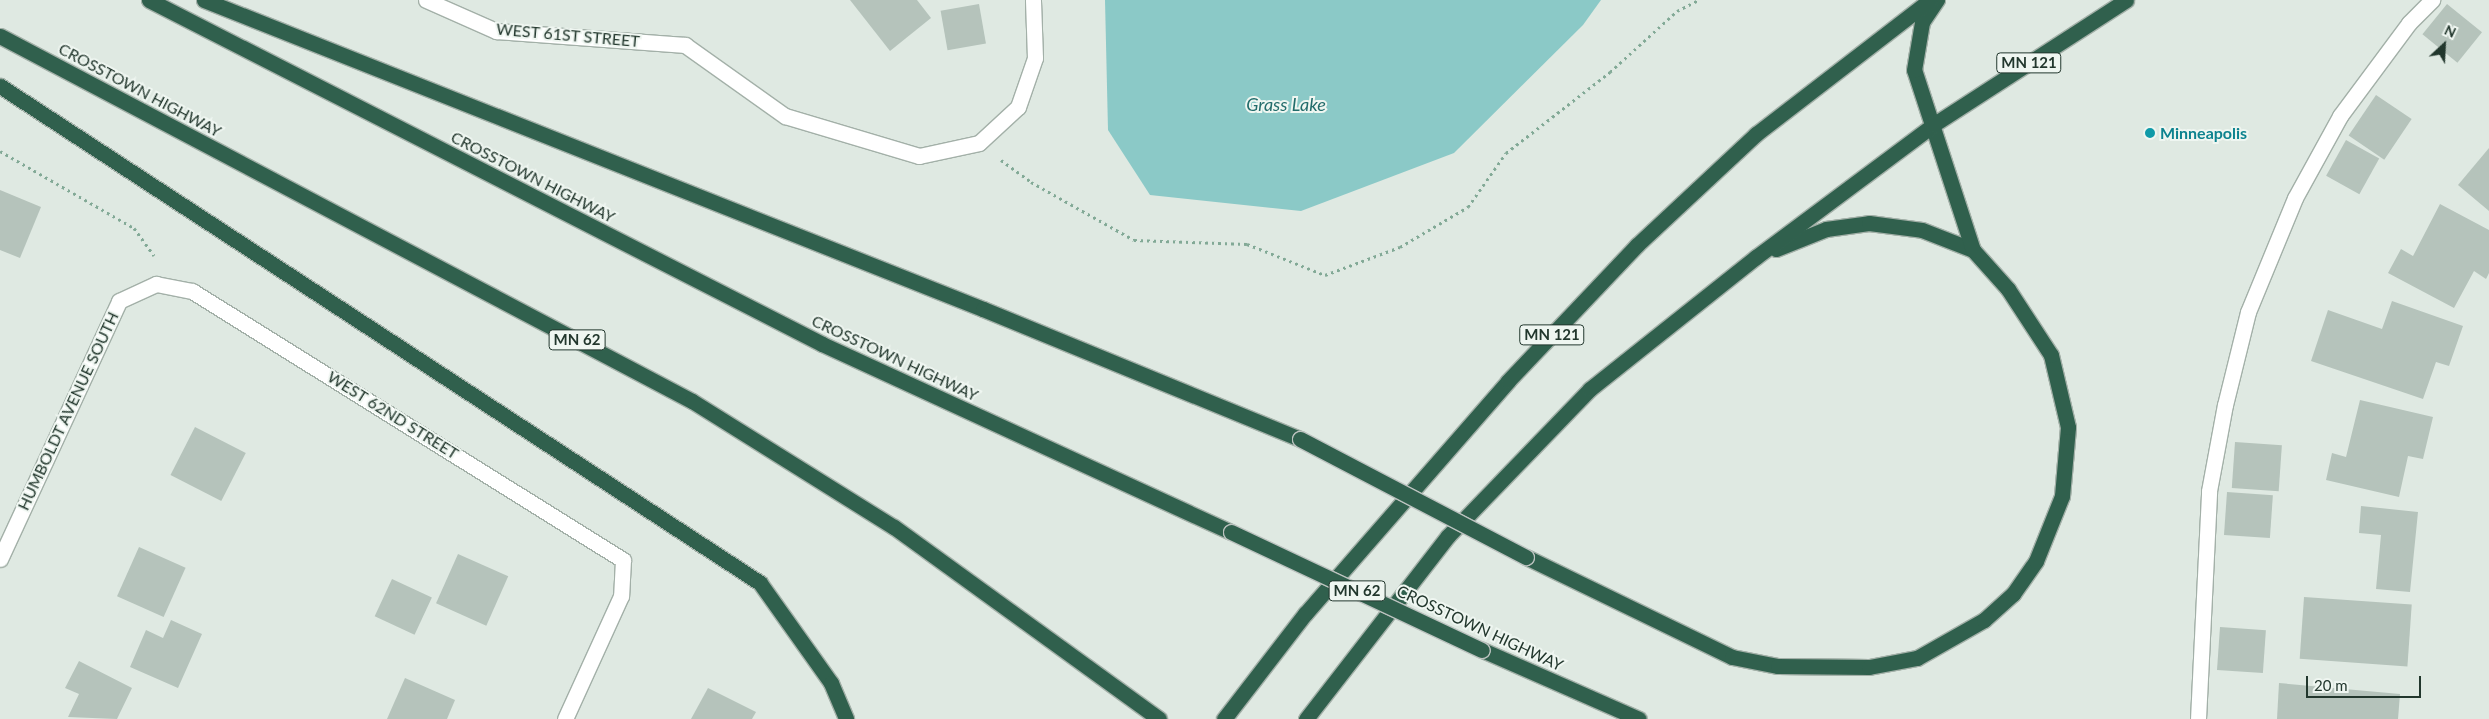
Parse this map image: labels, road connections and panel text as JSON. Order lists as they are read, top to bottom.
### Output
{
  "streets": {
    "highway": ["MN 121", "CROSSTOWN HIGHWAY", "MN 62"],
    "street": ["WEST 61ST STREET", "HUMBOLDT AVENUE SOUTH", "WEST 62ND STREET"]
  },
  "crossings": [
    ["HUMBOLDT AVENUE SOUTH", "WEST 62ND STREET"]
  ],
  "water": ["Grass Lake"],
  "places": ["Minneapolis"],
  "scale_bar": "20 m",
  "north": "top right"
}
